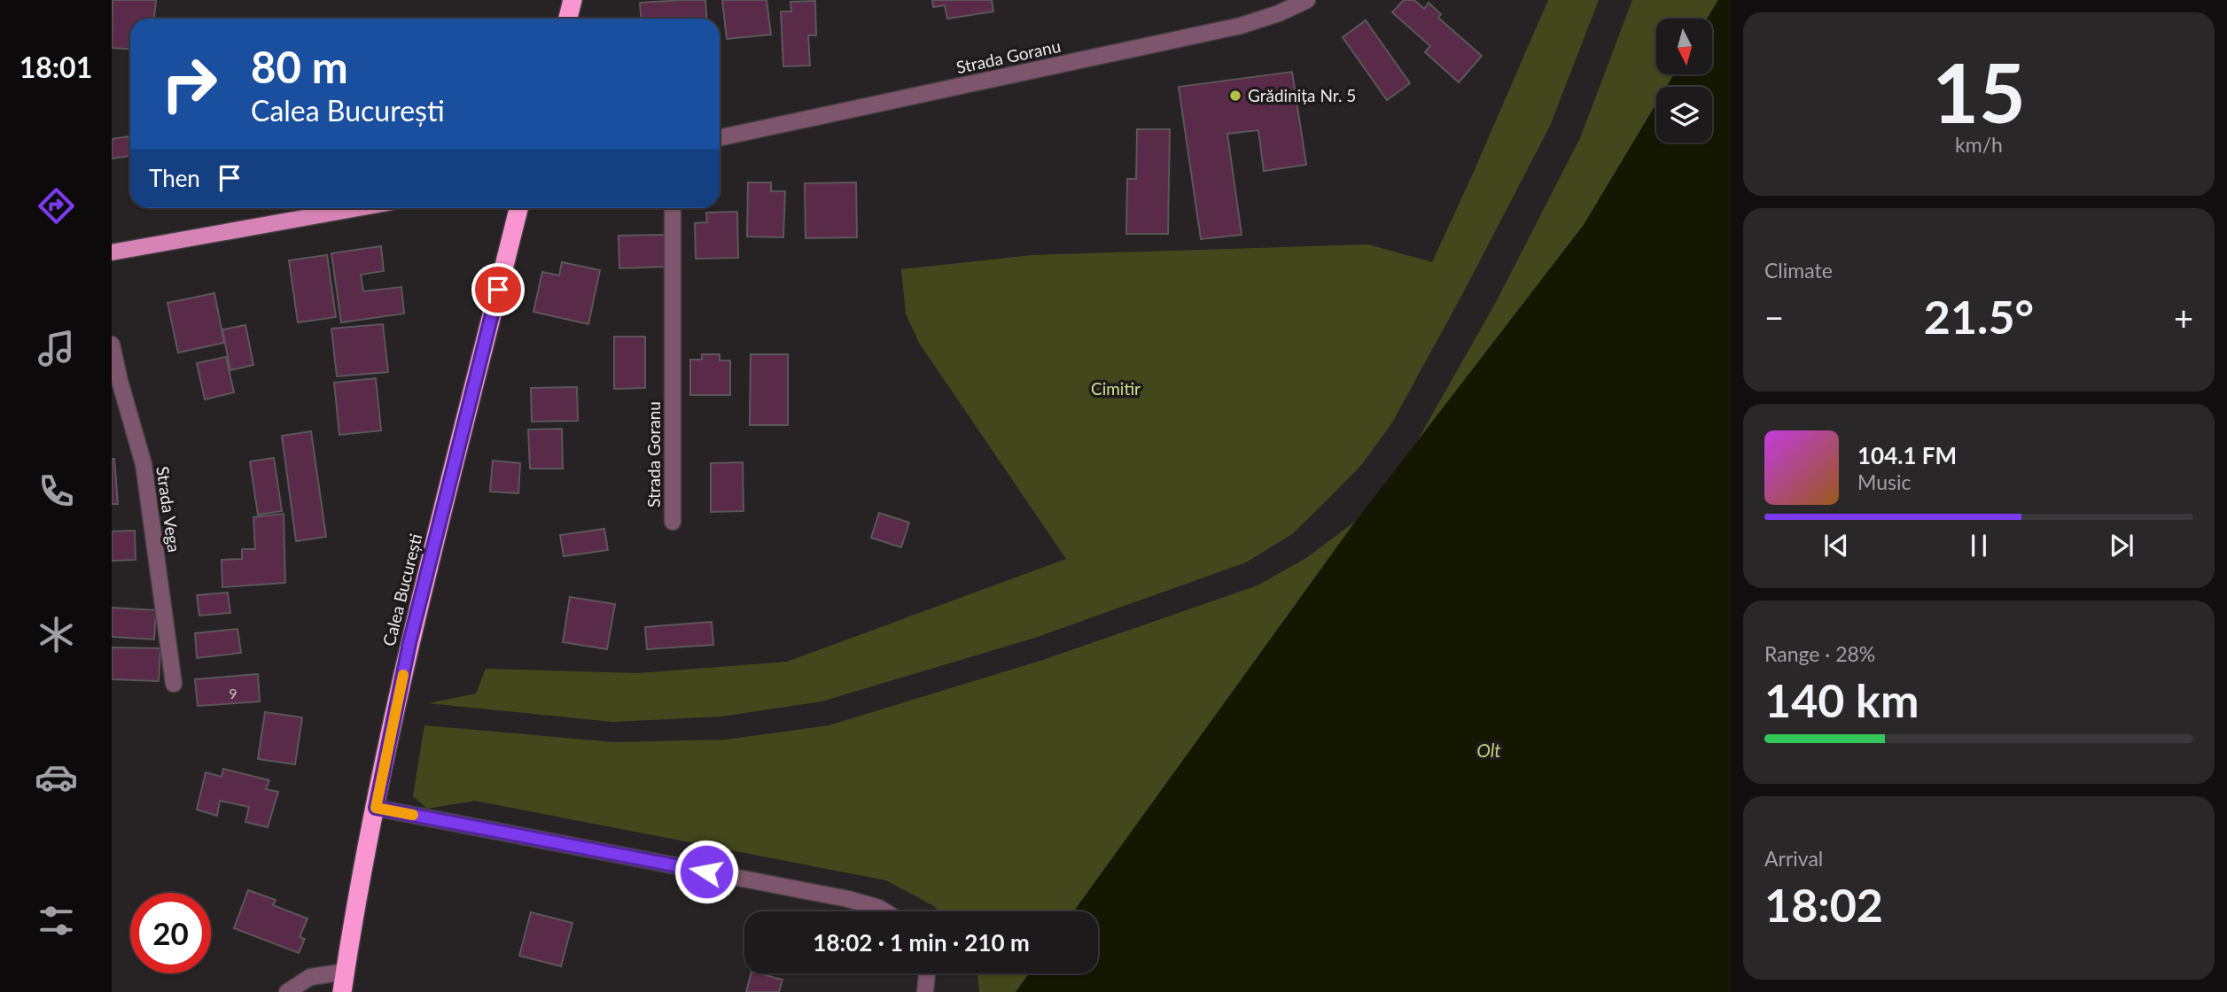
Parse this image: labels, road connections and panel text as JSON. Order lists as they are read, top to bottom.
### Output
{
  "streets": {
    "highway": ["Calea București"],
    "street": ["Strada Goranu", "Strada Vega"]
  },
  "water": ["Olt"],
  "parks": ["Cimitir"],
  "places": ["Grădinița Nr. 5"],
  "house_numbers": ["9"],
  "north": "bottom",
  "page": {
    "tabs": "18:01",
    "tile": [
      ["15", "km/h"],
      "Climate",
      ["Range · 28%", "140 km"],
      ["Arrival", "18:02"]
    ],
    "turn": ["80 m", "Calea București"],
    "then": "Then",
    "heat": ["−", "21.5°", "+"],
    "song": ["104.1 FM", "Music"],
    "limit": "20",
    "trip": "18:02 · 1 min · 210 m"
  }
}
